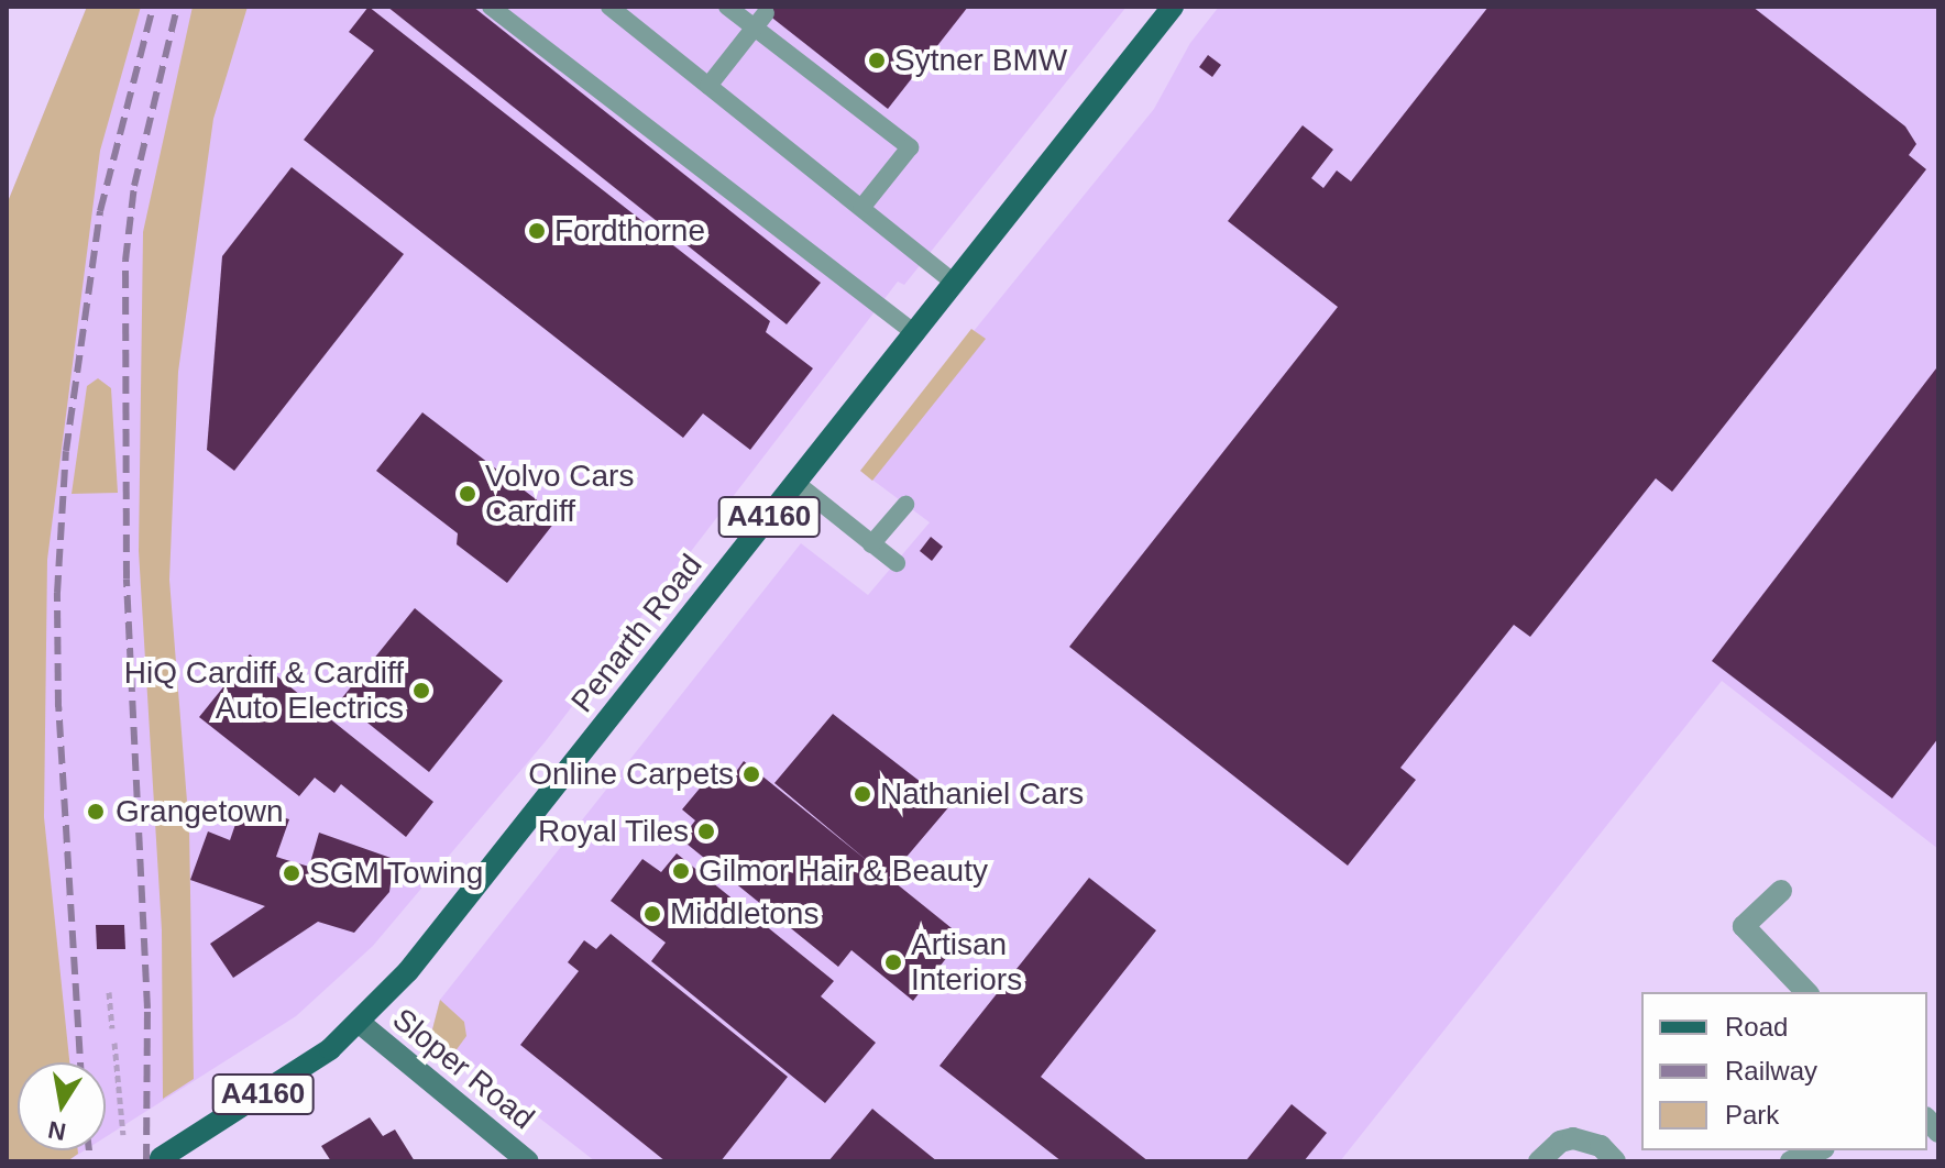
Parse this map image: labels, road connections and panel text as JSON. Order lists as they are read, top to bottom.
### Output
{
  "streets": {
    "main road": ["A4160", "Penarth Road"],
    "street": ["Sloper Road"]
  },
  "crossings": [
    ["Penarth Road", "Sloper Road"]
  ],
  "places": [
    "Sytner BMW",
    "Fordthorne",
    "Volvo Cars Cardiff",
    "HiQ Cardiff & Cardiff Auto Electrics",
    "Online Carpets",
    "Nathaniel Cars",
    "Grangetown",
    "Royal Tiles",
    "Gilmor Hair & Beauty",
    "SGM Towing",
    "Middletons",
    "Artisan Interiors"
  ],
  "legend": ["Road", "Railway", "Park"],
  "north": "bottom"
}
